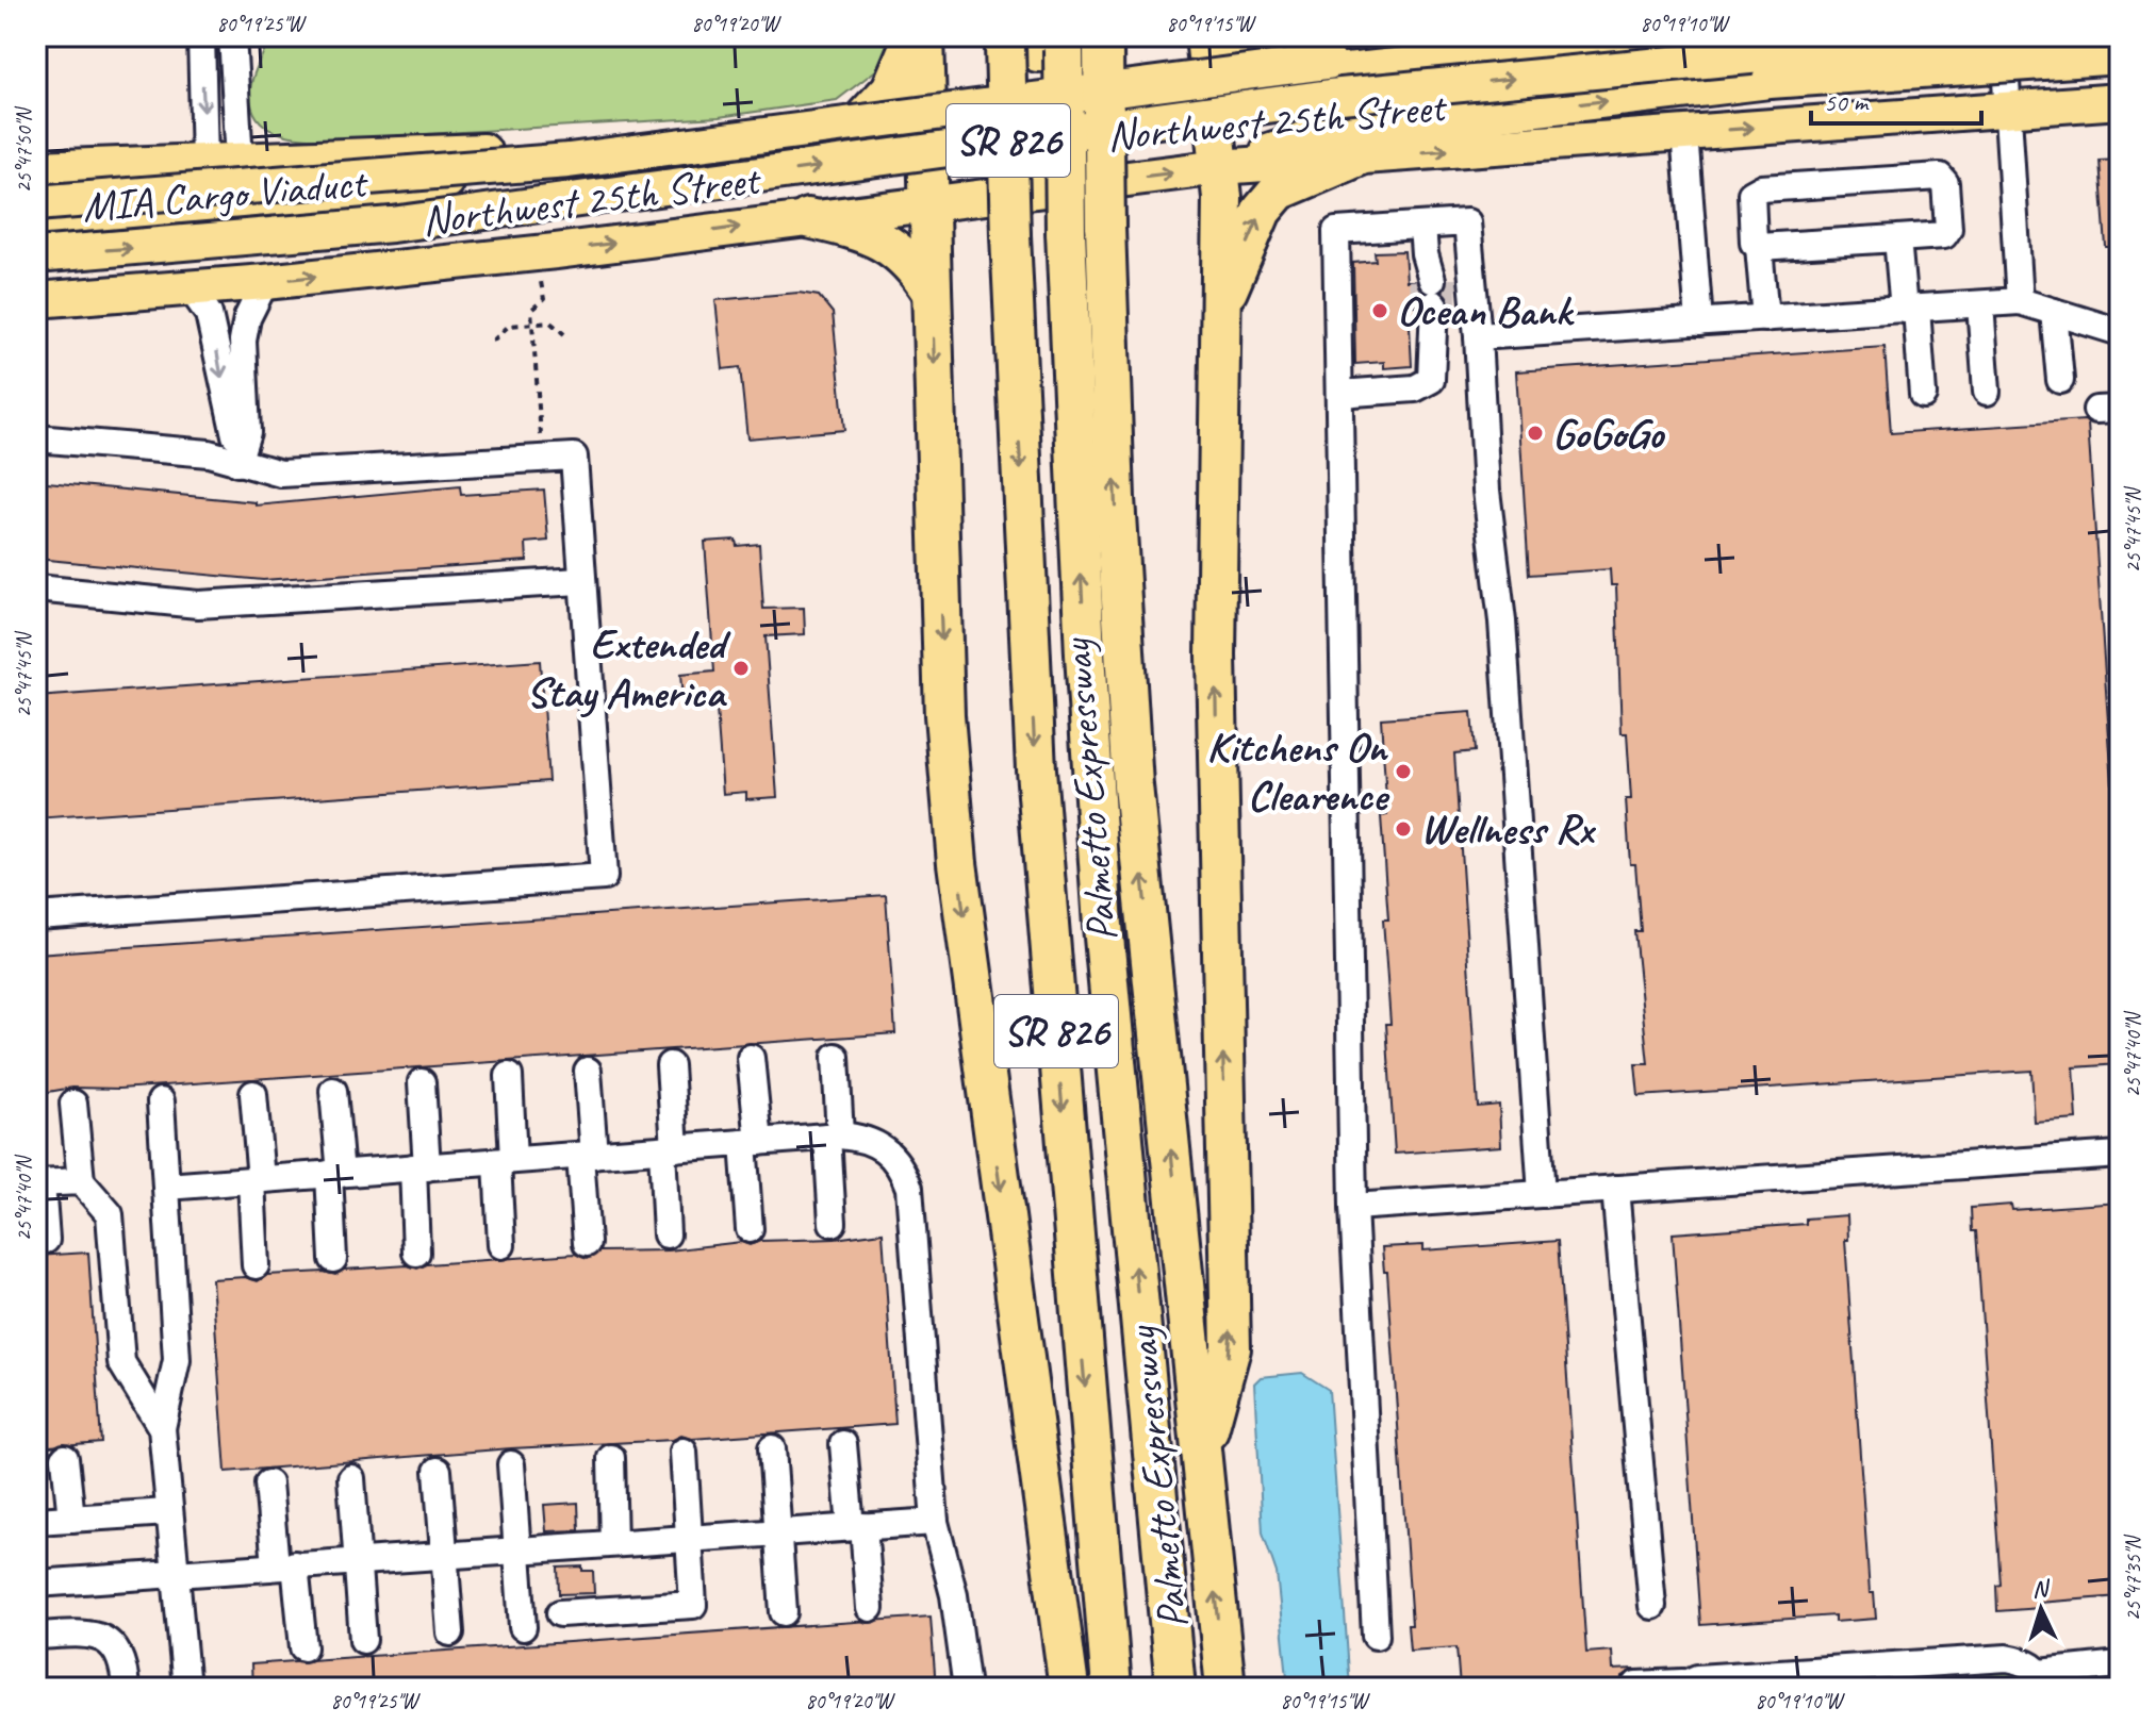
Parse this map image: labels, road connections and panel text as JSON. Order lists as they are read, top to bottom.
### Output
{
  "streets": {
    "highway": ["SR 826", "Palmetto Expressway"],
    "main road": ["Northwest 25th Street", "MIA Cargo Viaduct"]
  },
  "crossings": [
    ["Northwest 25th Street", "MIA Cargo Viaduct"]
  ],
  "places": [
    "Ocean Bank",
    "GoGoGo",
    "Extended Stay America",
    "Kitchens On Clearence",
    "Wellness Rx"
  ],
  "scale_bar": "50 m",
  "north": "top",
  "coordinates": [
    "80°19'25\"W",
    "80°19'20\"W",
    "80°19'15\"W",
    "80°19'10\"W",
    "25°47'50\"N",
    "25°47'45\"N",
    "25°47'40\"N",
    "25°47'35\"N"
  ]
}
